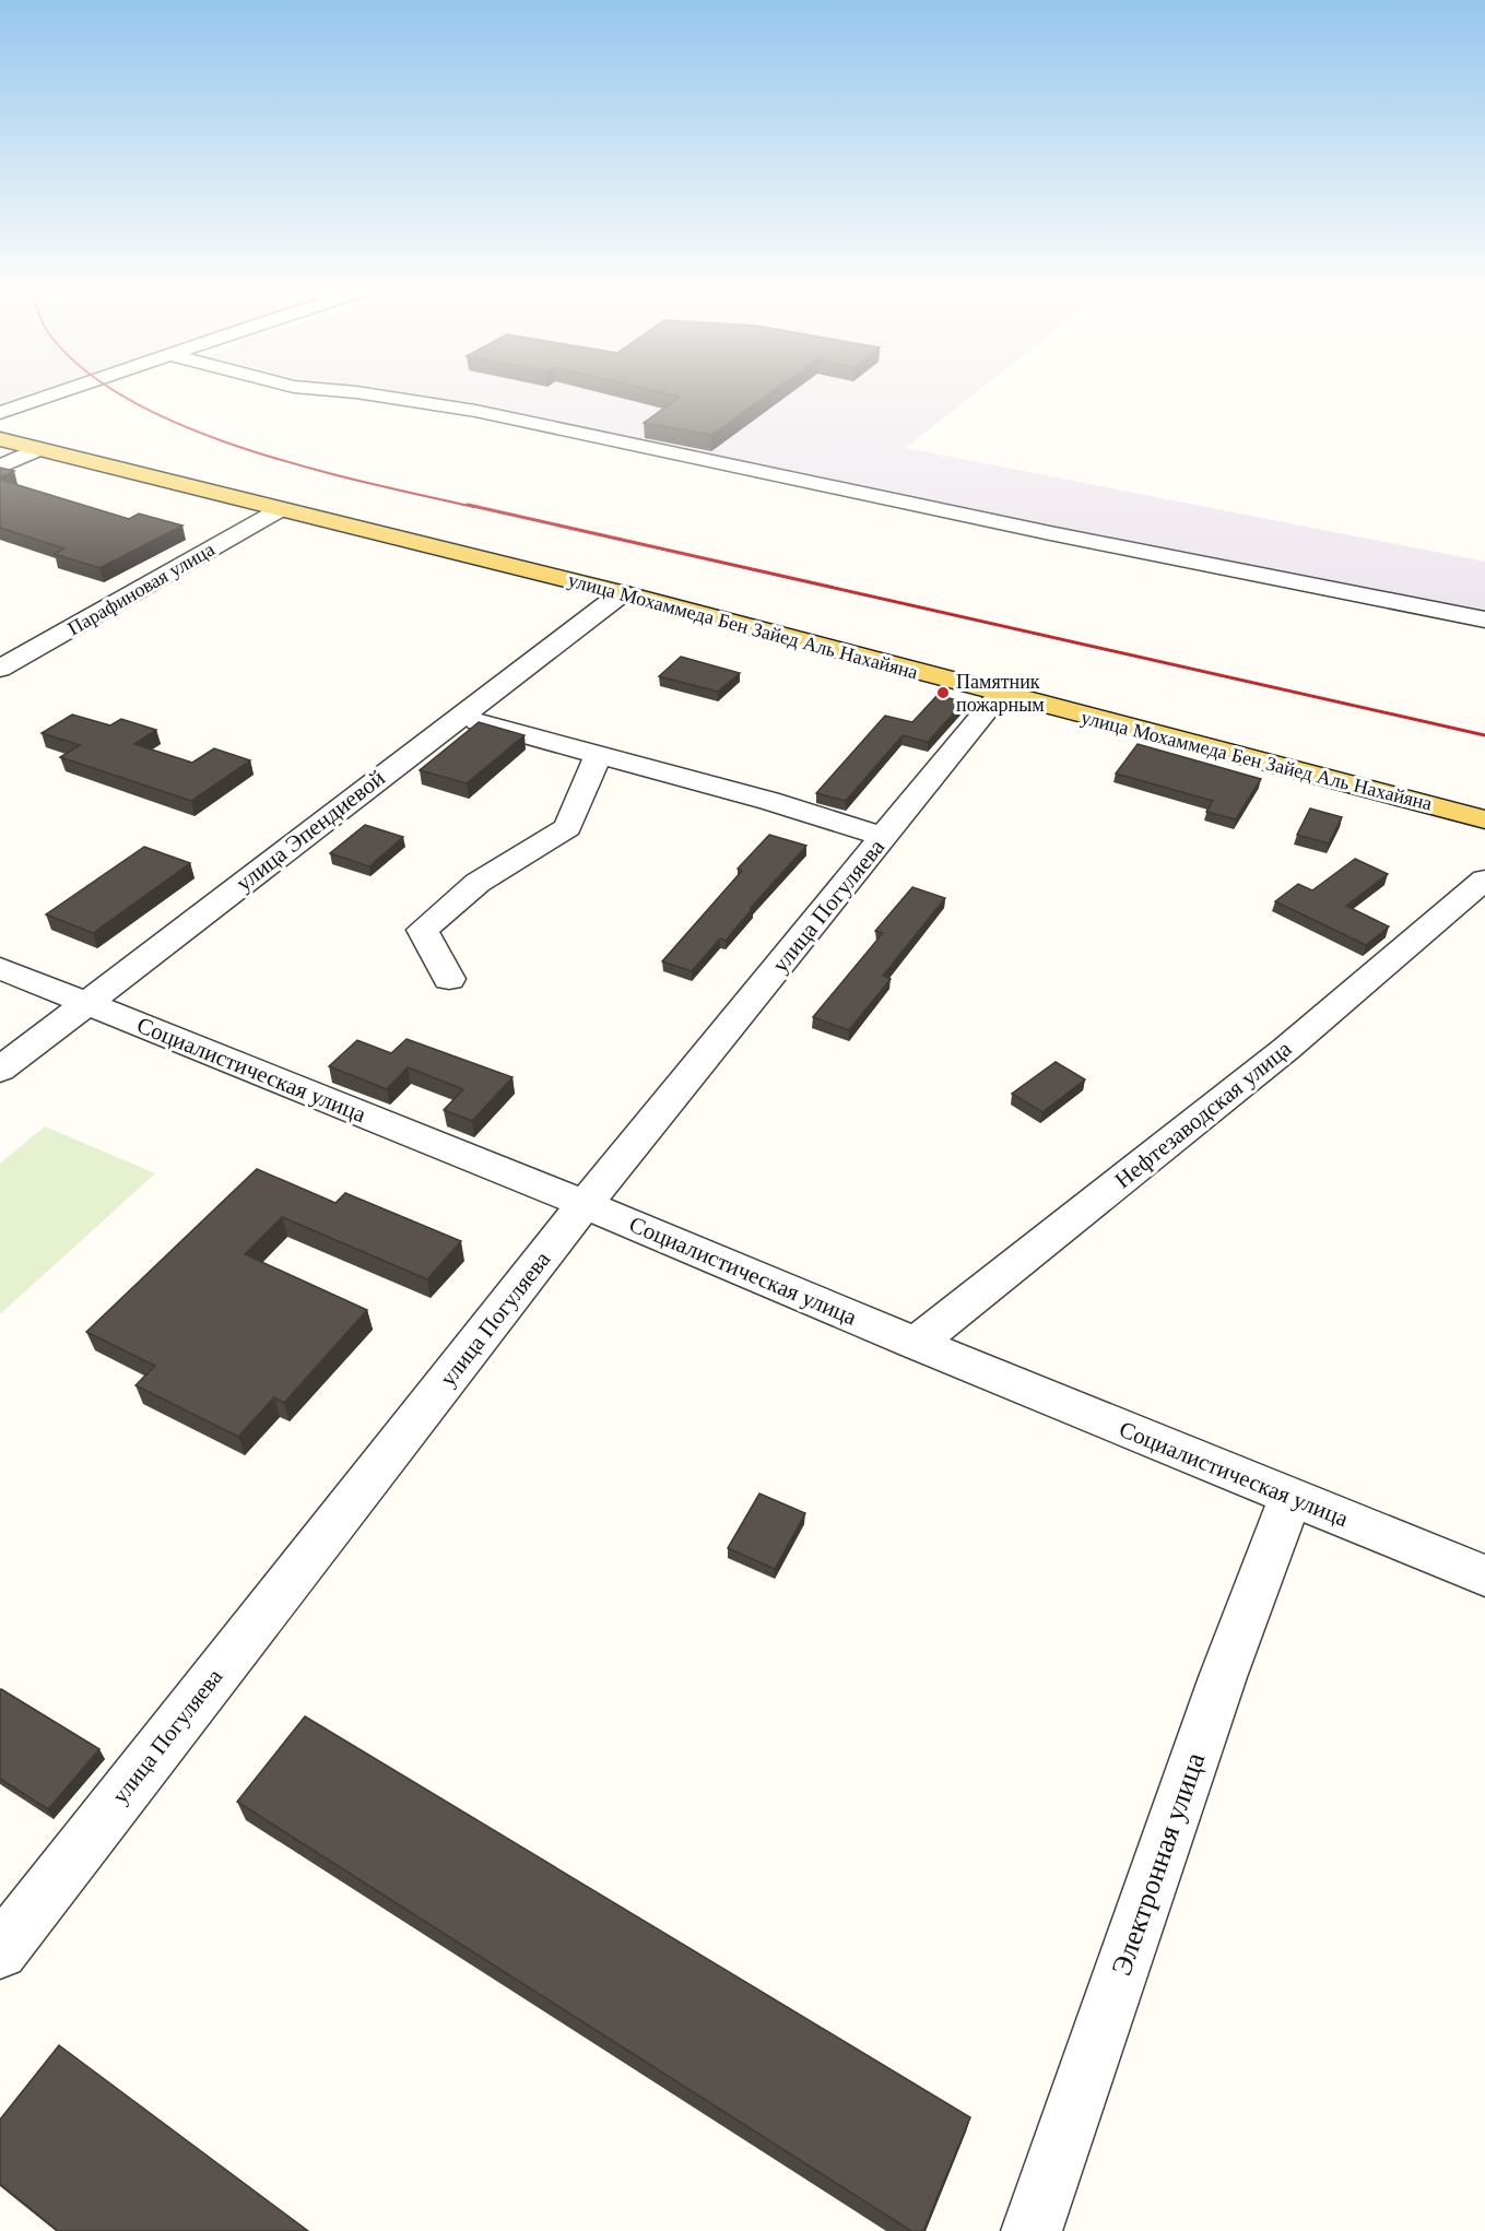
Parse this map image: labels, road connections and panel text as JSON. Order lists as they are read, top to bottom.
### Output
{
  "streets": {
    "main road": ["улица Мохаммеда Бен Зайед Аль Нахайяна"],
    "street": [
      "Парафиновая улица",
      "улица Эпендиевой",
      "улица Погуляева",
      "Социалистическая улица",
      "Нефтезаводская улица",
      "Электронная улица"
    ]
  },
  "crossings": [
    ["Парафиновая улица", "улица Мохаммеда Бен Зайед Аль Нахайяна"],
    ["улица Мохаммеда Бен Зайед Аль Нахайяна", "улица Эпендиевой"],
    ["улица Мохаммеда Бен Зайед Аль Нахайяна", "улица Погуляева"],
    ["улица Эпендиевой", "Социалистическая улица"],
    ["улица Погуляева", "Социалистическая улица"],
    ["Социалистическая улица", "Нефтезаводская улица"],
    ["Социалистическая улица", "Электронная улица"]
  ],
  "places": ["Памятник пожарным"]
}
